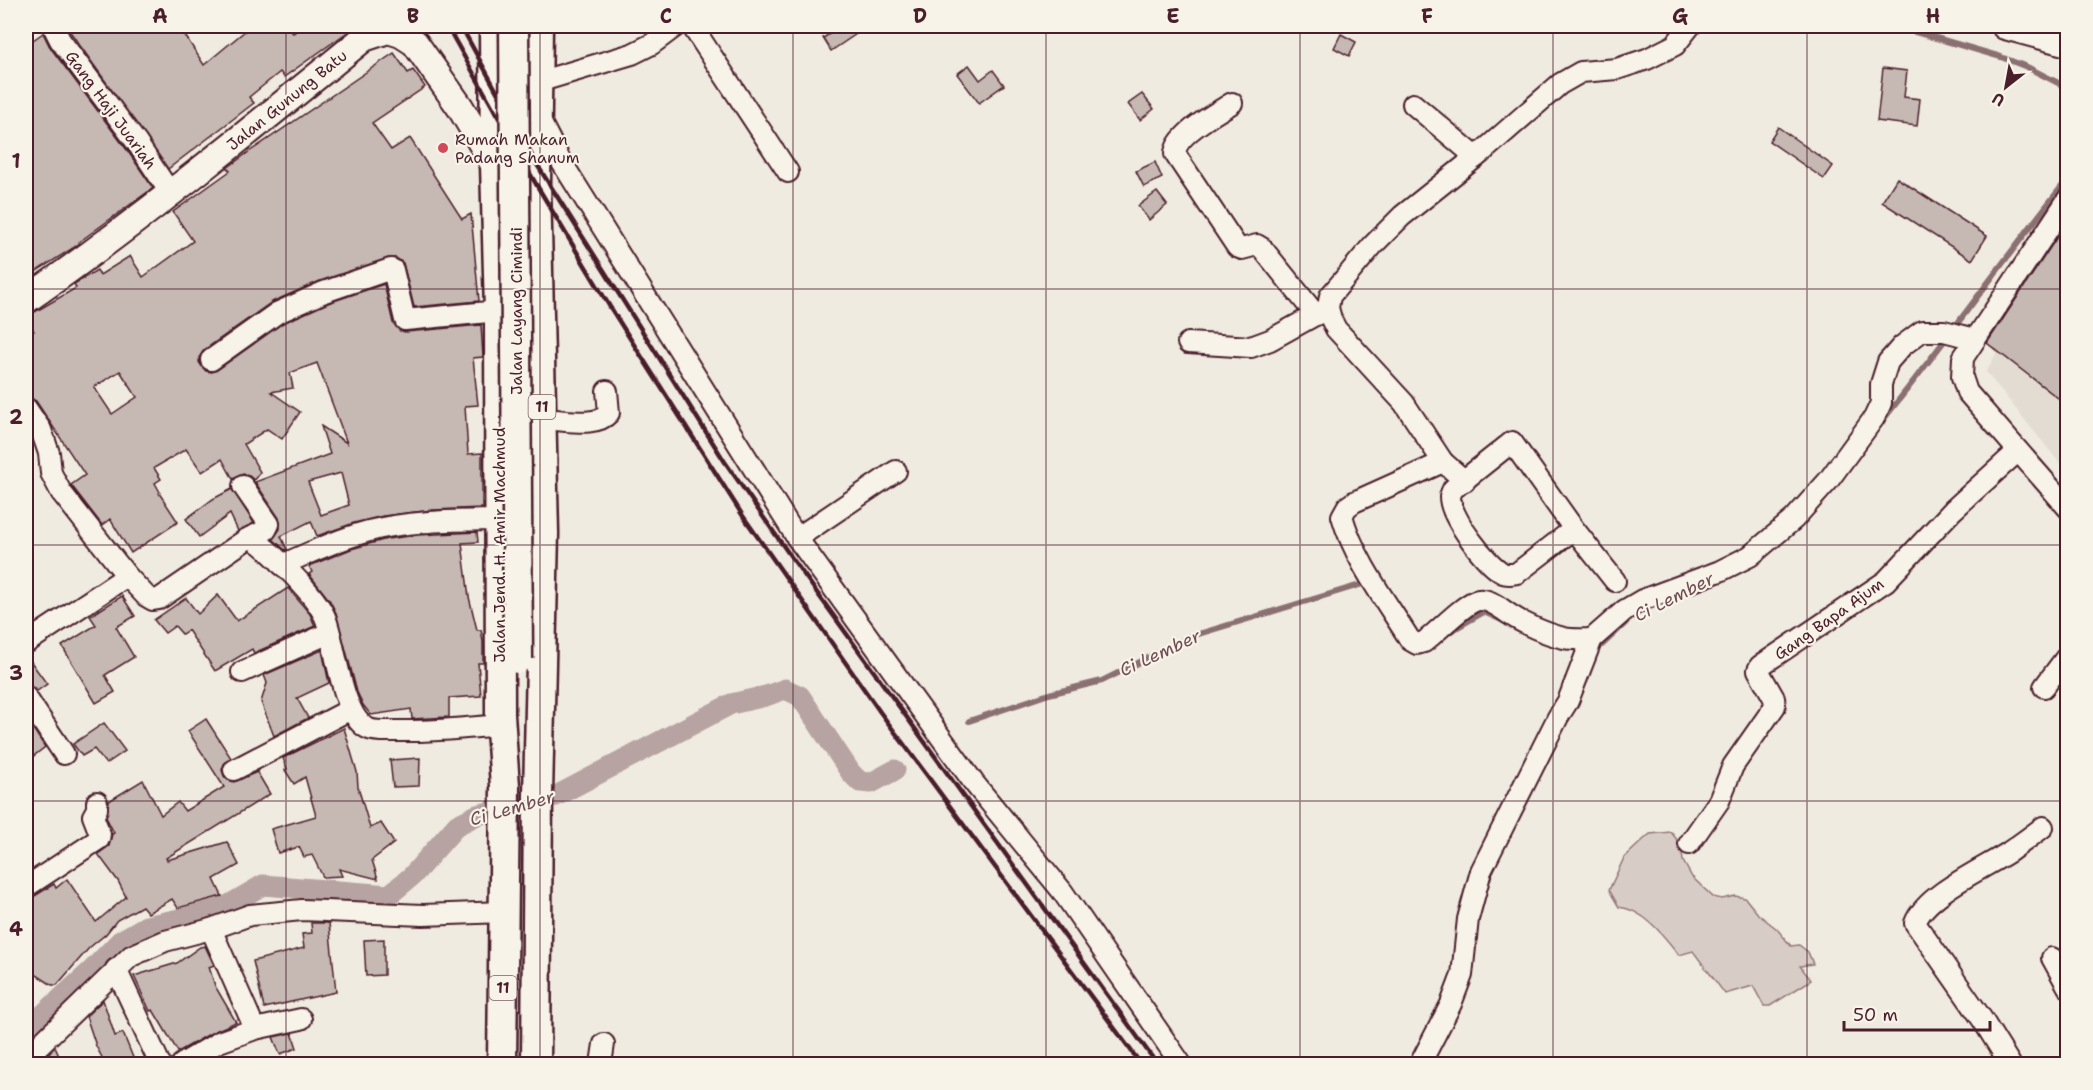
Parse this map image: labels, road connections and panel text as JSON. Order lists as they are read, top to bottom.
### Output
{
  "streets": {
    "highway": ["Jalan Layang Cimindi", "11", "Jalan Jend. H. Amir Machmud"],
    "main road": ["Jalan Gunung Batu"],
    "street": ["Gang Haji Juariah", "Gang Bapa Ajum"]
  },
  "crossings": [
    ["Jalan Gunung Batu", "Gang Haji Juariah"],
    ["Jalan Gunung Batu", "11"],
    ["Jalan Gunung Batu", "Jalan Jend. H. Amir Machmud"],
    ["Jalan Layang Cimindi", "11"],
    ["Jalan Layang Cimindi", "Jalan Jend. H. Amir Machmud"]
  ],
  "water": ["Ci Lember"],
  "places": ["Rumah Makan Padang Shanum"],
  "scale_bar": "50 m",
  "north": "bottom left",
  "grid": {
    "columns": [
      "A",
      "B",
      "C",
      "D",
      "E",
      "F",
      "G",
      "H"
    ],
    "rows": [
      "1",
      "2",
      "3",
      "4"
    ]
  }
}
